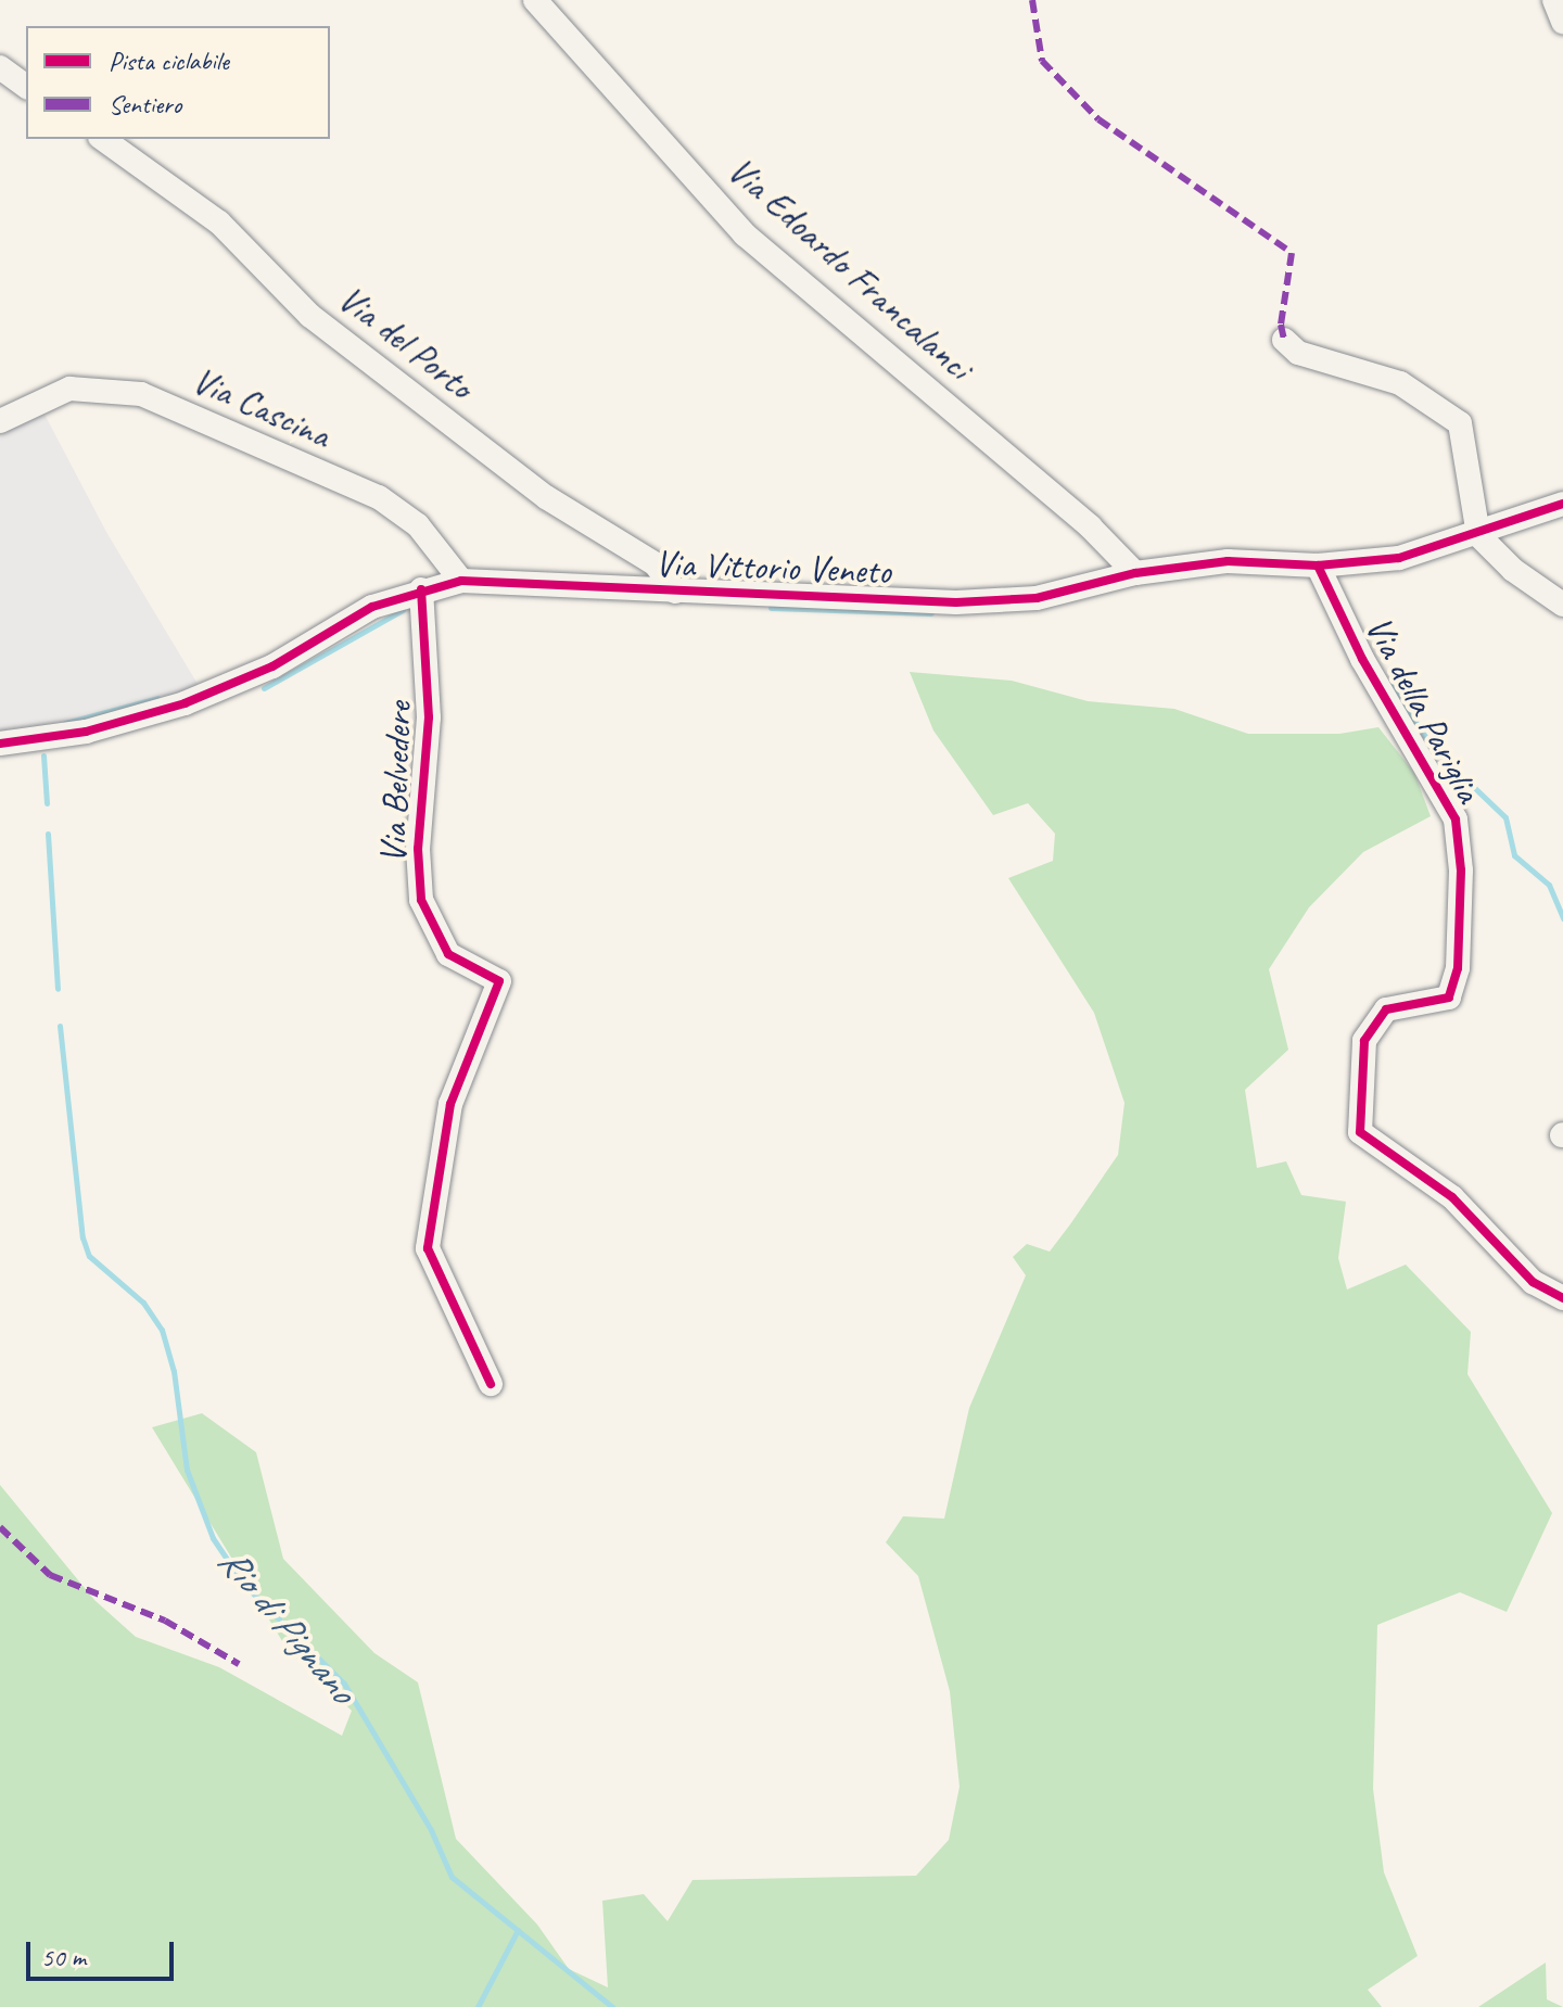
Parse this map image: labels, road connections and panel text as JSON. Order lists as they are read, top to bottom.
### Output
{
  "streets": {
    "street": [
      "Via Edoardo Francalanci",
      "Via del Porto",
      "Via Cascina",
      "Via Vittorio Veneto",
      "Via della Pariglia",
      "Via Belvedere"
    ]
  },
  "crossings": [
    ["Via Edoardo Francalanci", "Via Vittorio Veneto"],
    ["Via del Porto", "Via Vittorio Veneto"],
    ["Via Cascina", "Via Vittorio Veneto"],
    ["Via Vittorio Veneto", "Via della Pariglia"],
    ["Via Vittorio Veneto", "Via Belvedere"]
  ],
  "water": ["Rio di Pignano"],
  "legend": ["Pista ciclabile", "Sentiero"],
  "scale_bar": "50 m"
}
